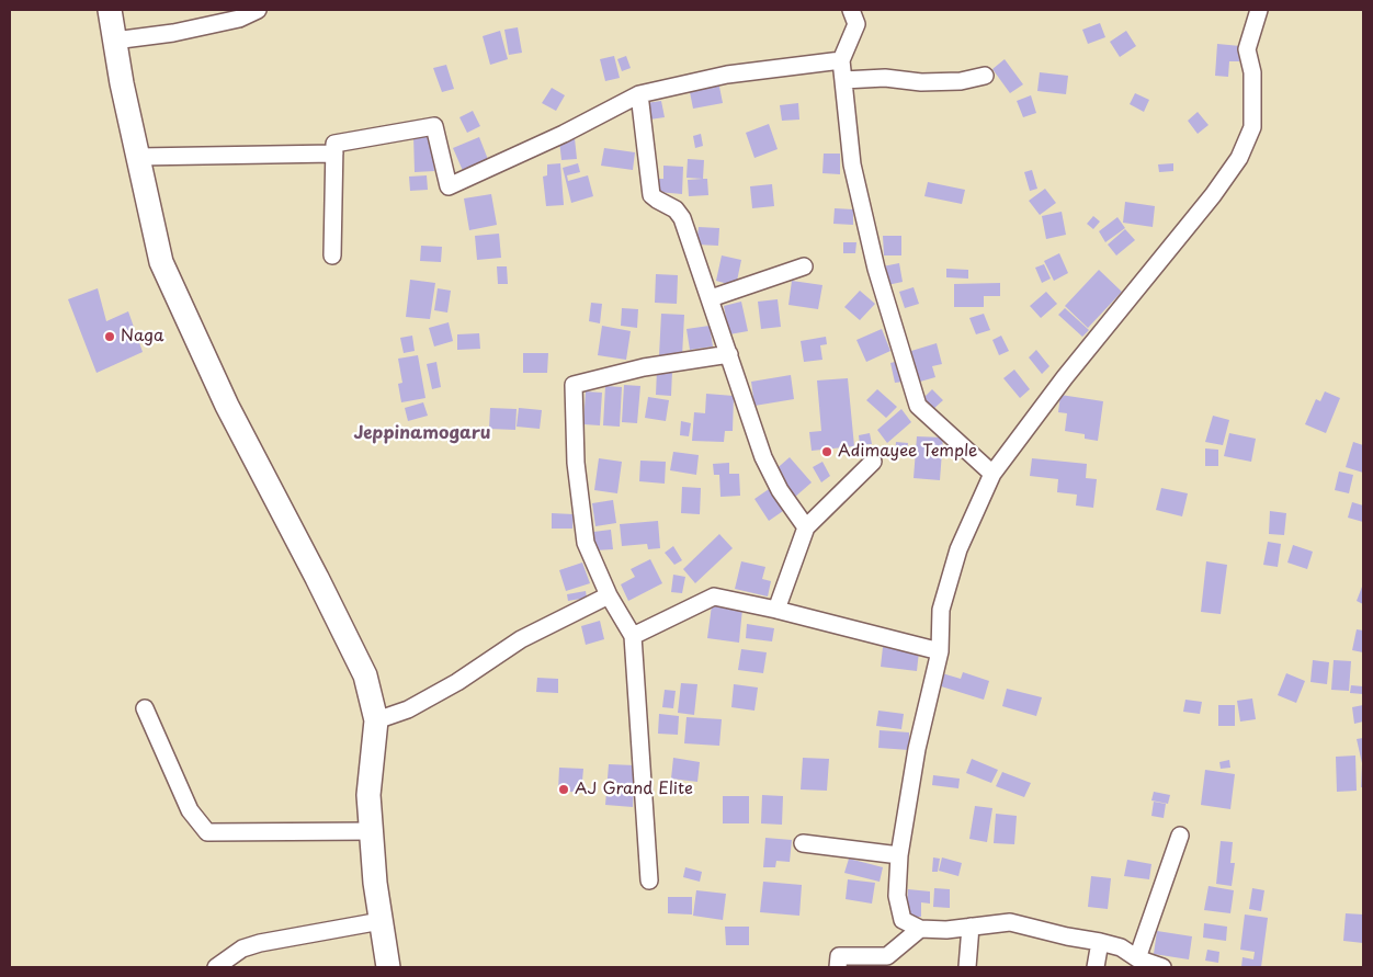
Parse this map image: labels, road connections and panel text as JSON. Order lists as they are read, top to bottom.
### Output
{
  "districts": ["Jeppinamogaru"],
  "places": ["Naga", "Adimayee Temple", "AJ Grand Elite"]
}
